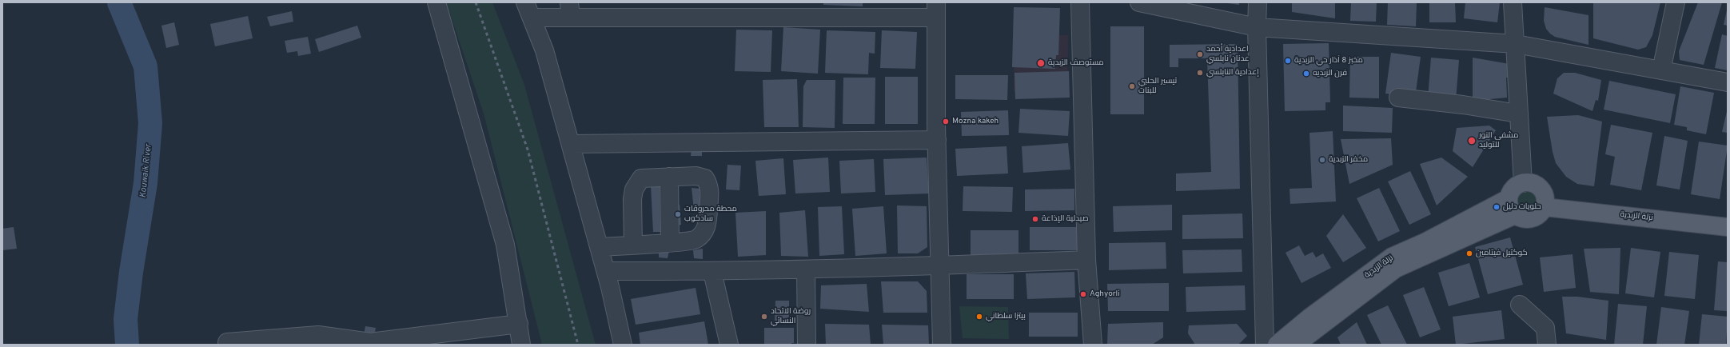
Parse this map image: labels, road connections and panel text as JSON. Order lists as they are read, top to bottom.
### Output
{
  "streets": {
    "main road": ["نزلة الزبدية"]
  },
  "water": ["Kouwaik River"],
  "places": [
    "اعدادية أحمد عدنان نابلسي",
    "مخبز 8 آذار حي الزبدية",
    "مستوصف الزبدية",
    "إعدادية النابلسي",
    "فرن الزبديه",
    "تيسير الحلبي للبنات",
    "Mozna kakeh",
    "مشفى النور للتوليد",
    "مخفر الزبدية",
    "حلويات دليل",
    "محطة محروقات سادكوب",
    "صيدلية الإذاعة",
    "كوكتيل فيتامين",
    "Aghyorli",
    "روضة الاتحاد النسائي",
    "بيتزا سلطاني"
  ]
}
